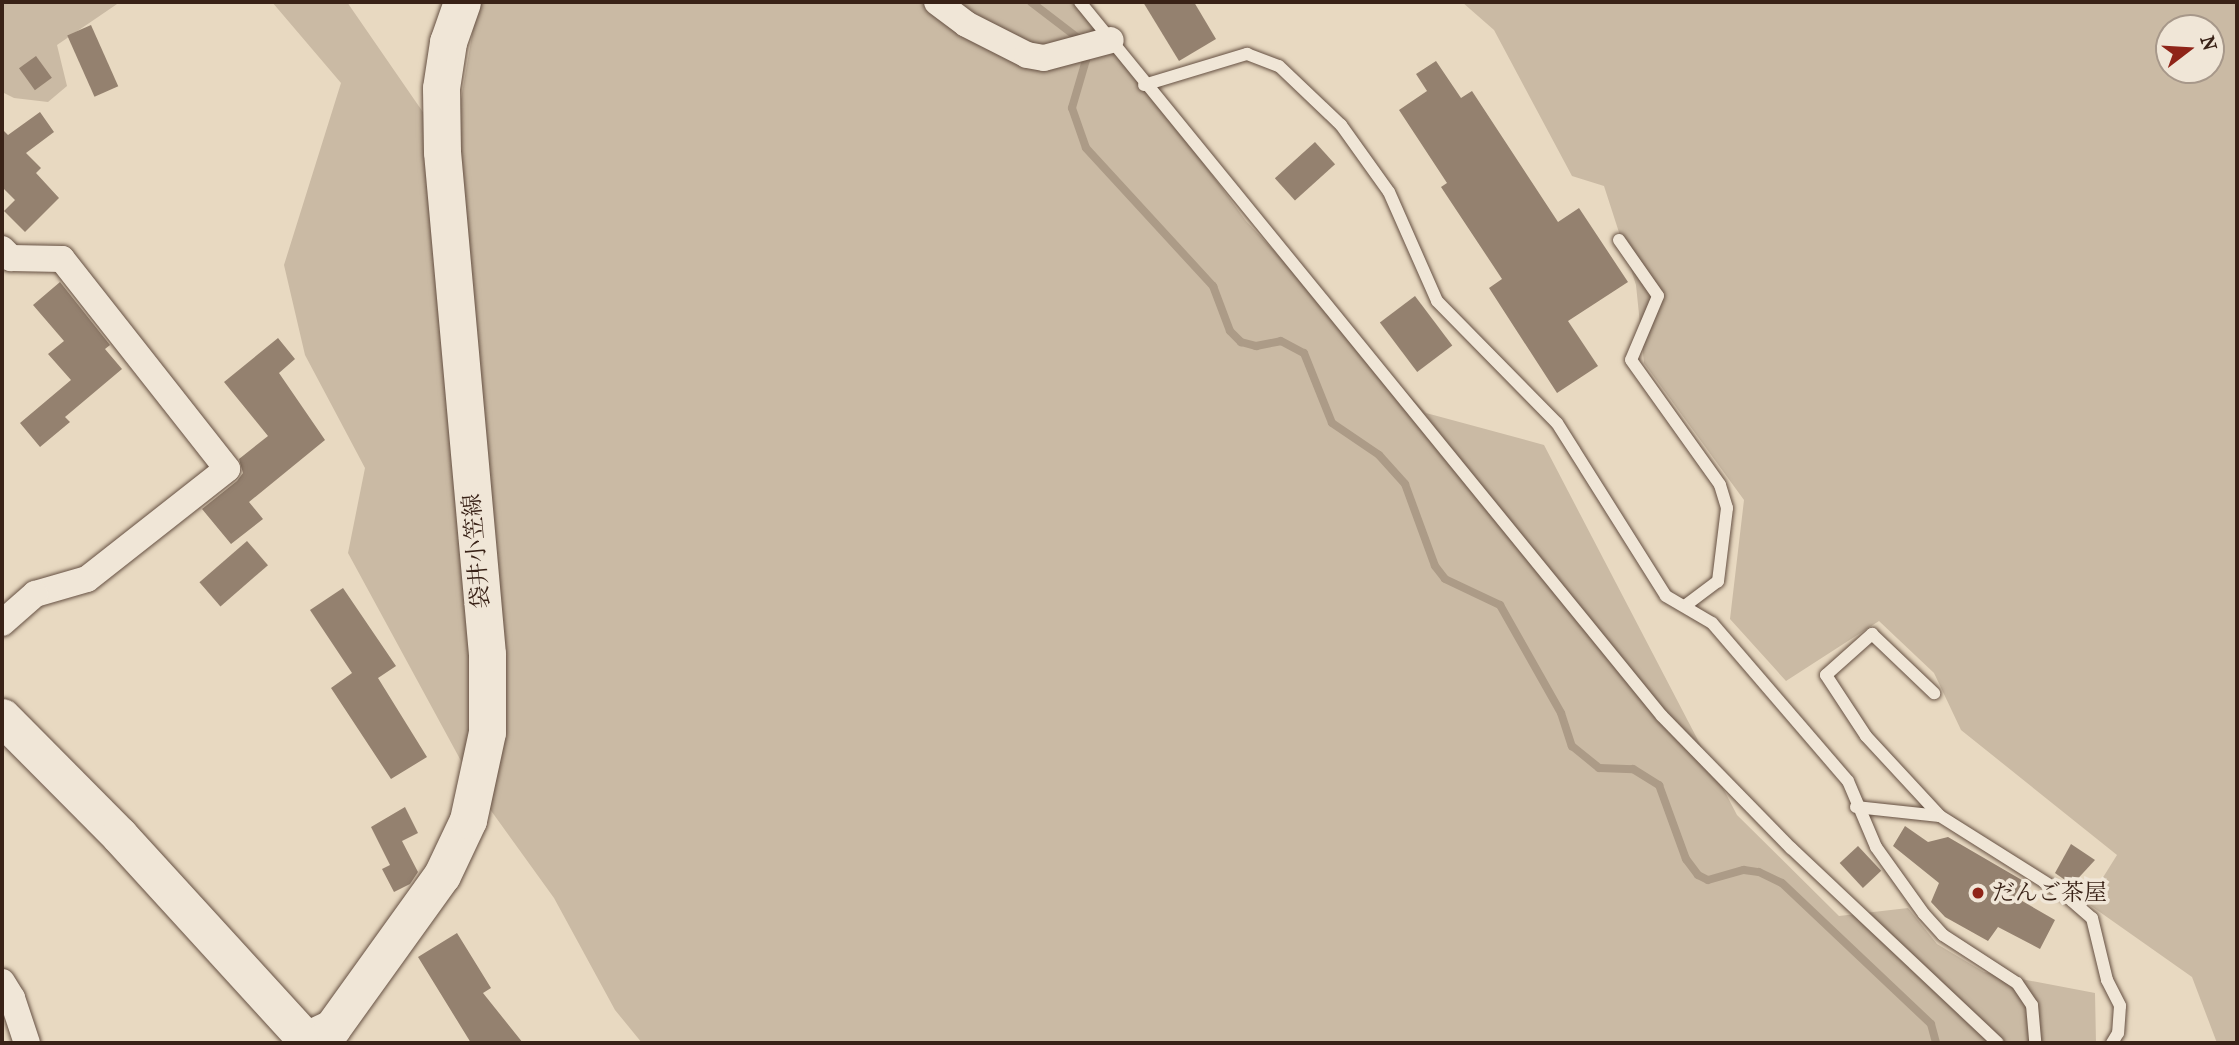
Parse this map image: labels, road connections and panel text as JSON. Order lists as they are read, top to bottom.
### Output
{
  "streets": {
    "main road": ["袋井小笠線"]
  },
  "places": ["だんご茶屋"],
  "north": "right"
}
